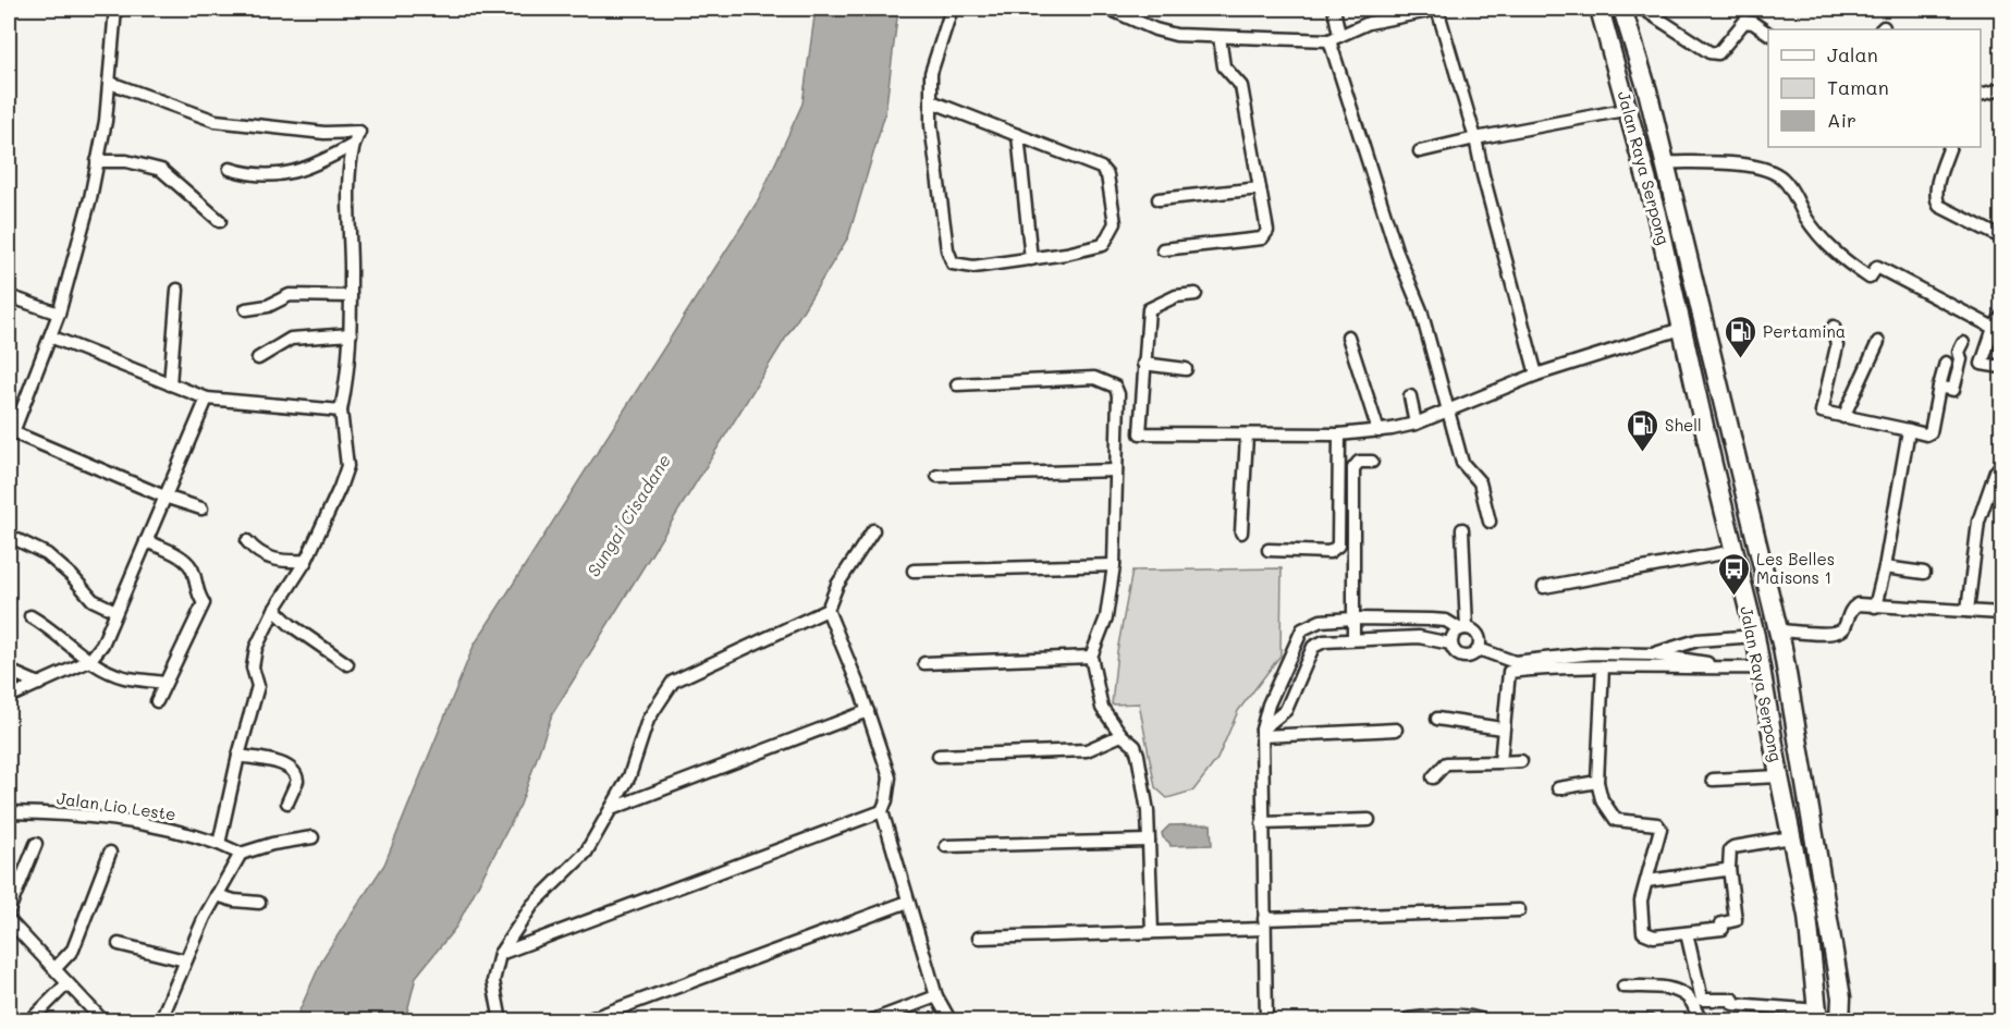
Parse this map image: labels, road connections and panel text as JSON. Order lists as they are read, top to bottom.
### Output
{
  "streets": {
    "main road": ["Jalan Raya Serpong"],
    "street": ["Jalan Lio Leste"]
  },
  "water": ["Sungai Cisadane"],
  "places": {
    "fuel station": ["Pertamina", "Shell"],
    "bus stop": ["Les Belles Maisons 1"]
  },
  "legend": ["Jalan", "Taman", "Air"]
}
